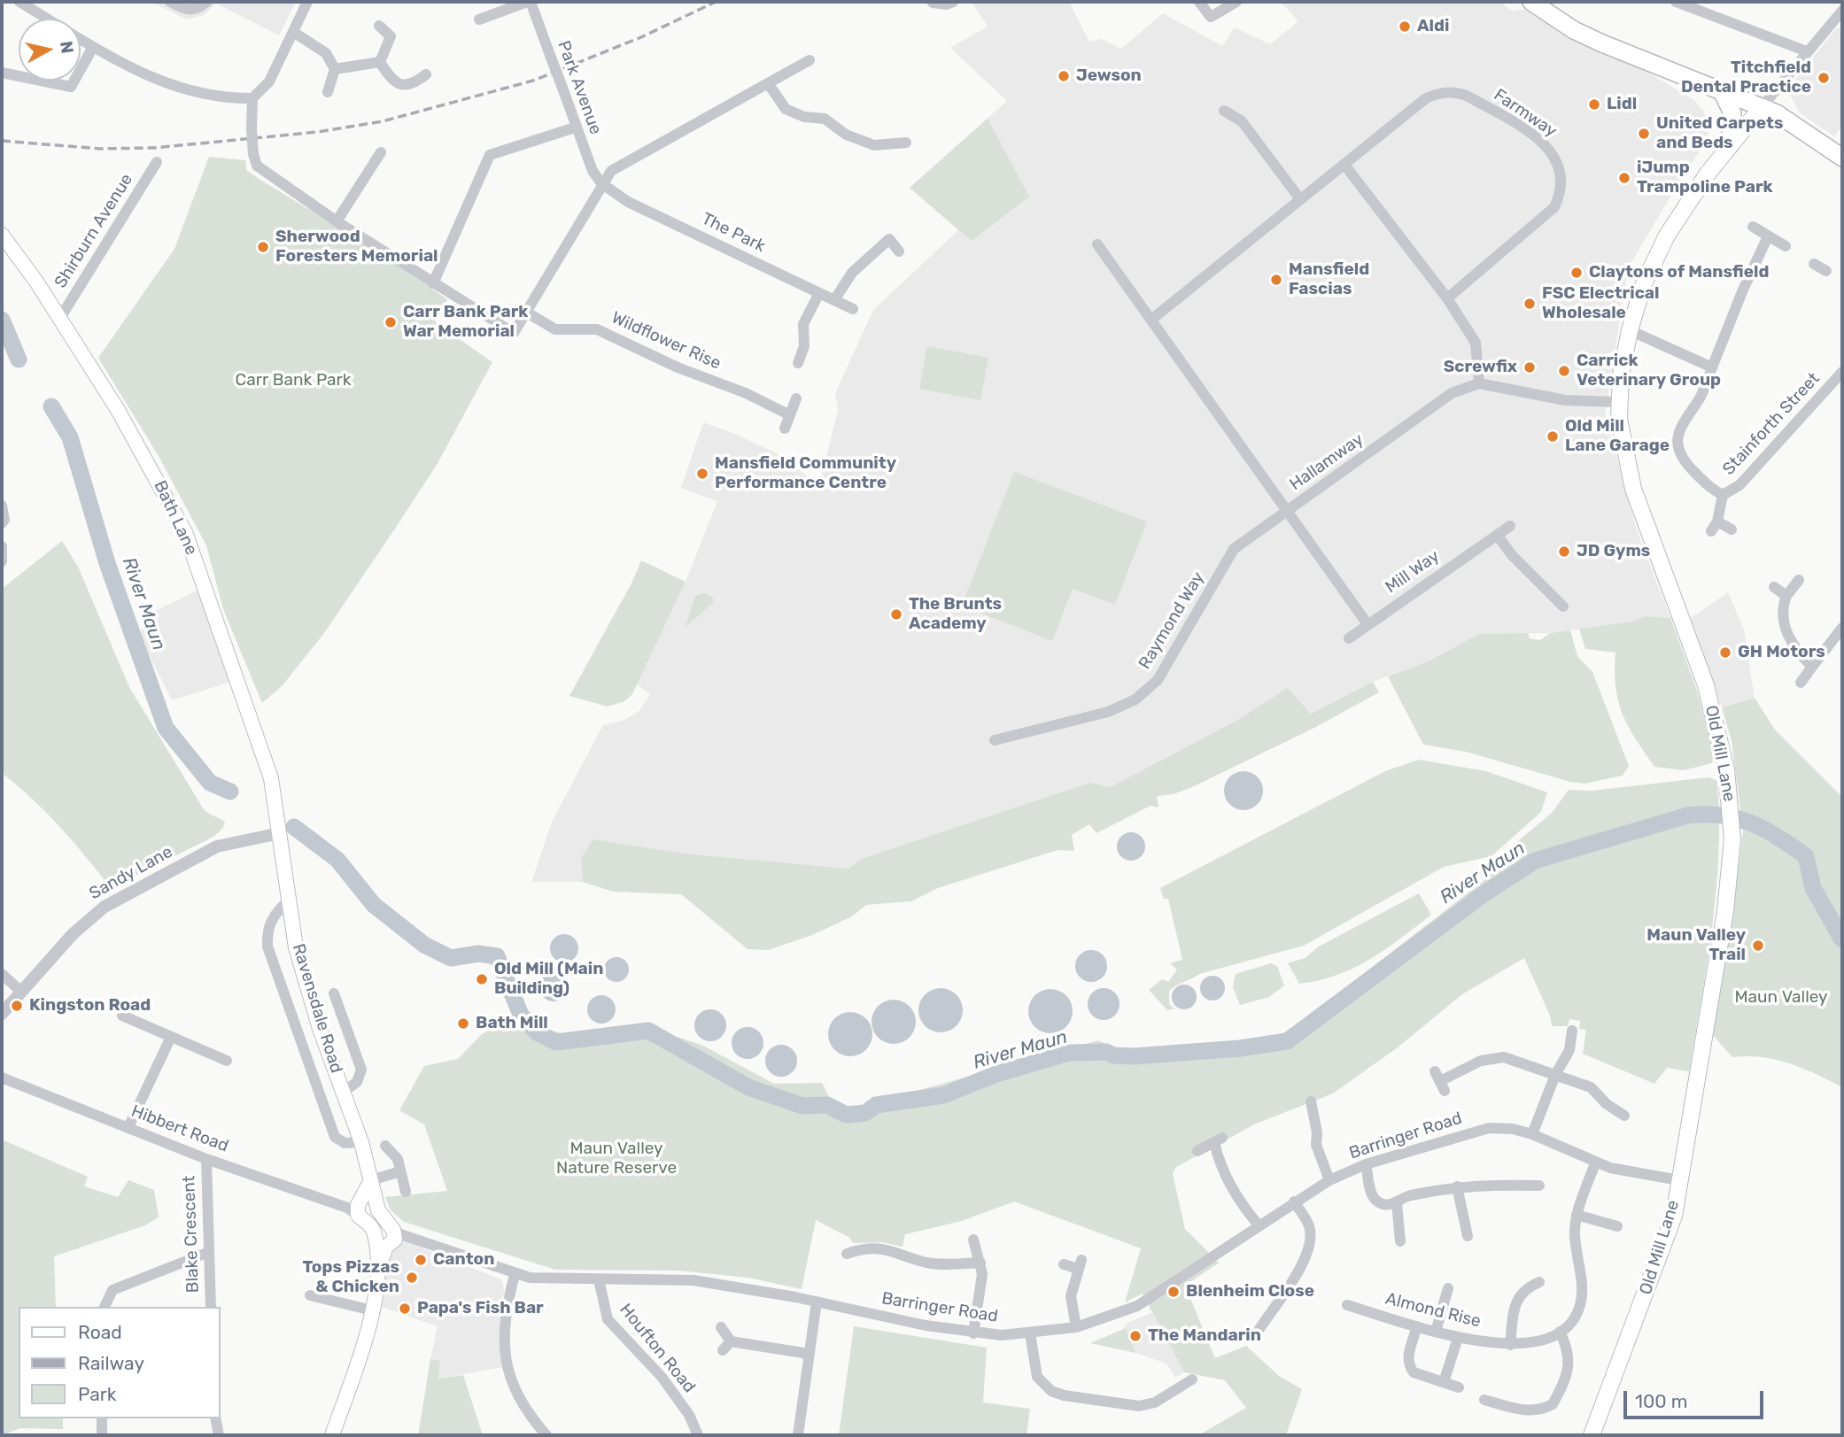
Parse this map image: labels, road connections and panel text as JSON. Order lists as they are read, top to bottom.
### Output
{
  "streets": {
    "main road": ["Bath Lane", "Old Mill Lane", "Ravensdale Road"],
    "street": [
      "Park Avenue",
      "Farmway",
      "Shirburn Avenue",
      "The Park",
      "Wildflower Rise",
      "Stainforth Street",
      "Hallamway",
      "Mill Way",
      "Raymond Way",
      "Sandy Lane",
      "Hibbert Road",
      "Barringer Road",
      "Blake Crescent",
      "Almond Rise",
      "Houfton Road"
    ]
  },
  "crossings": [
    ["Park Avenue", "The Park"],
    ["Farmway", "Hallamway"],
    ["Shirburn Avenue", "Bath Lane"],
    ["Hallamway", "Raymond Way"],
    ["Bath Lane", "Sandy Lane"],
    ["Bath Lane", "Ravensdale Road"],
    ["Old Mill Lane", "Barringer Road"],
    ["Sandy Lane", "Ravensdale Road"],
    ["Hibbert Road", "Barringer Road"],
    ["Hibbert Road", "Blake Crescent"],
    ["Barringer Road", "Houfton Road"]
  ],
  "water": ["River Maun"],
  "parks": ["Carr Bank Park", "Maun Valley", "Maun Valley Nature Reserve"],
  "places": [
    "Aldi",
    "Jewson",
    "Titchfield Dental Practice",
    "Lidl",
    "United Carpets and Beds",
    "iJump Trampoline Park",
    "Sherwood Foresters Memorial",
    "Claytons of Mansfield",
    "Mansfield Fascias",
    "FSC Electrical Wholesale",
    "Carr Bank Park War Memorial",
    "Screwfix",
    "Carrick Veterinary Group",
    "Old Mill Lane Garage",
    "Mansfield Community Performance Centre",
    "JD Gyms",
    "The Brunts Academy",
    "GH Motors",
    "Maun Valley Trail",
    "Old Mill (Main Building)",
    "Kingston Road",
    "Bath Mill",
    "Canton",
    "Tops Pizzas & Chicken",
    "Blenheim Close",
    "Papa's Fish Bar",
    "The Mandarin"
  ],
  "legend": ["Road", "Railway", "Park"],
  "scale_bar": "100 m",
  "north": "right"
}
